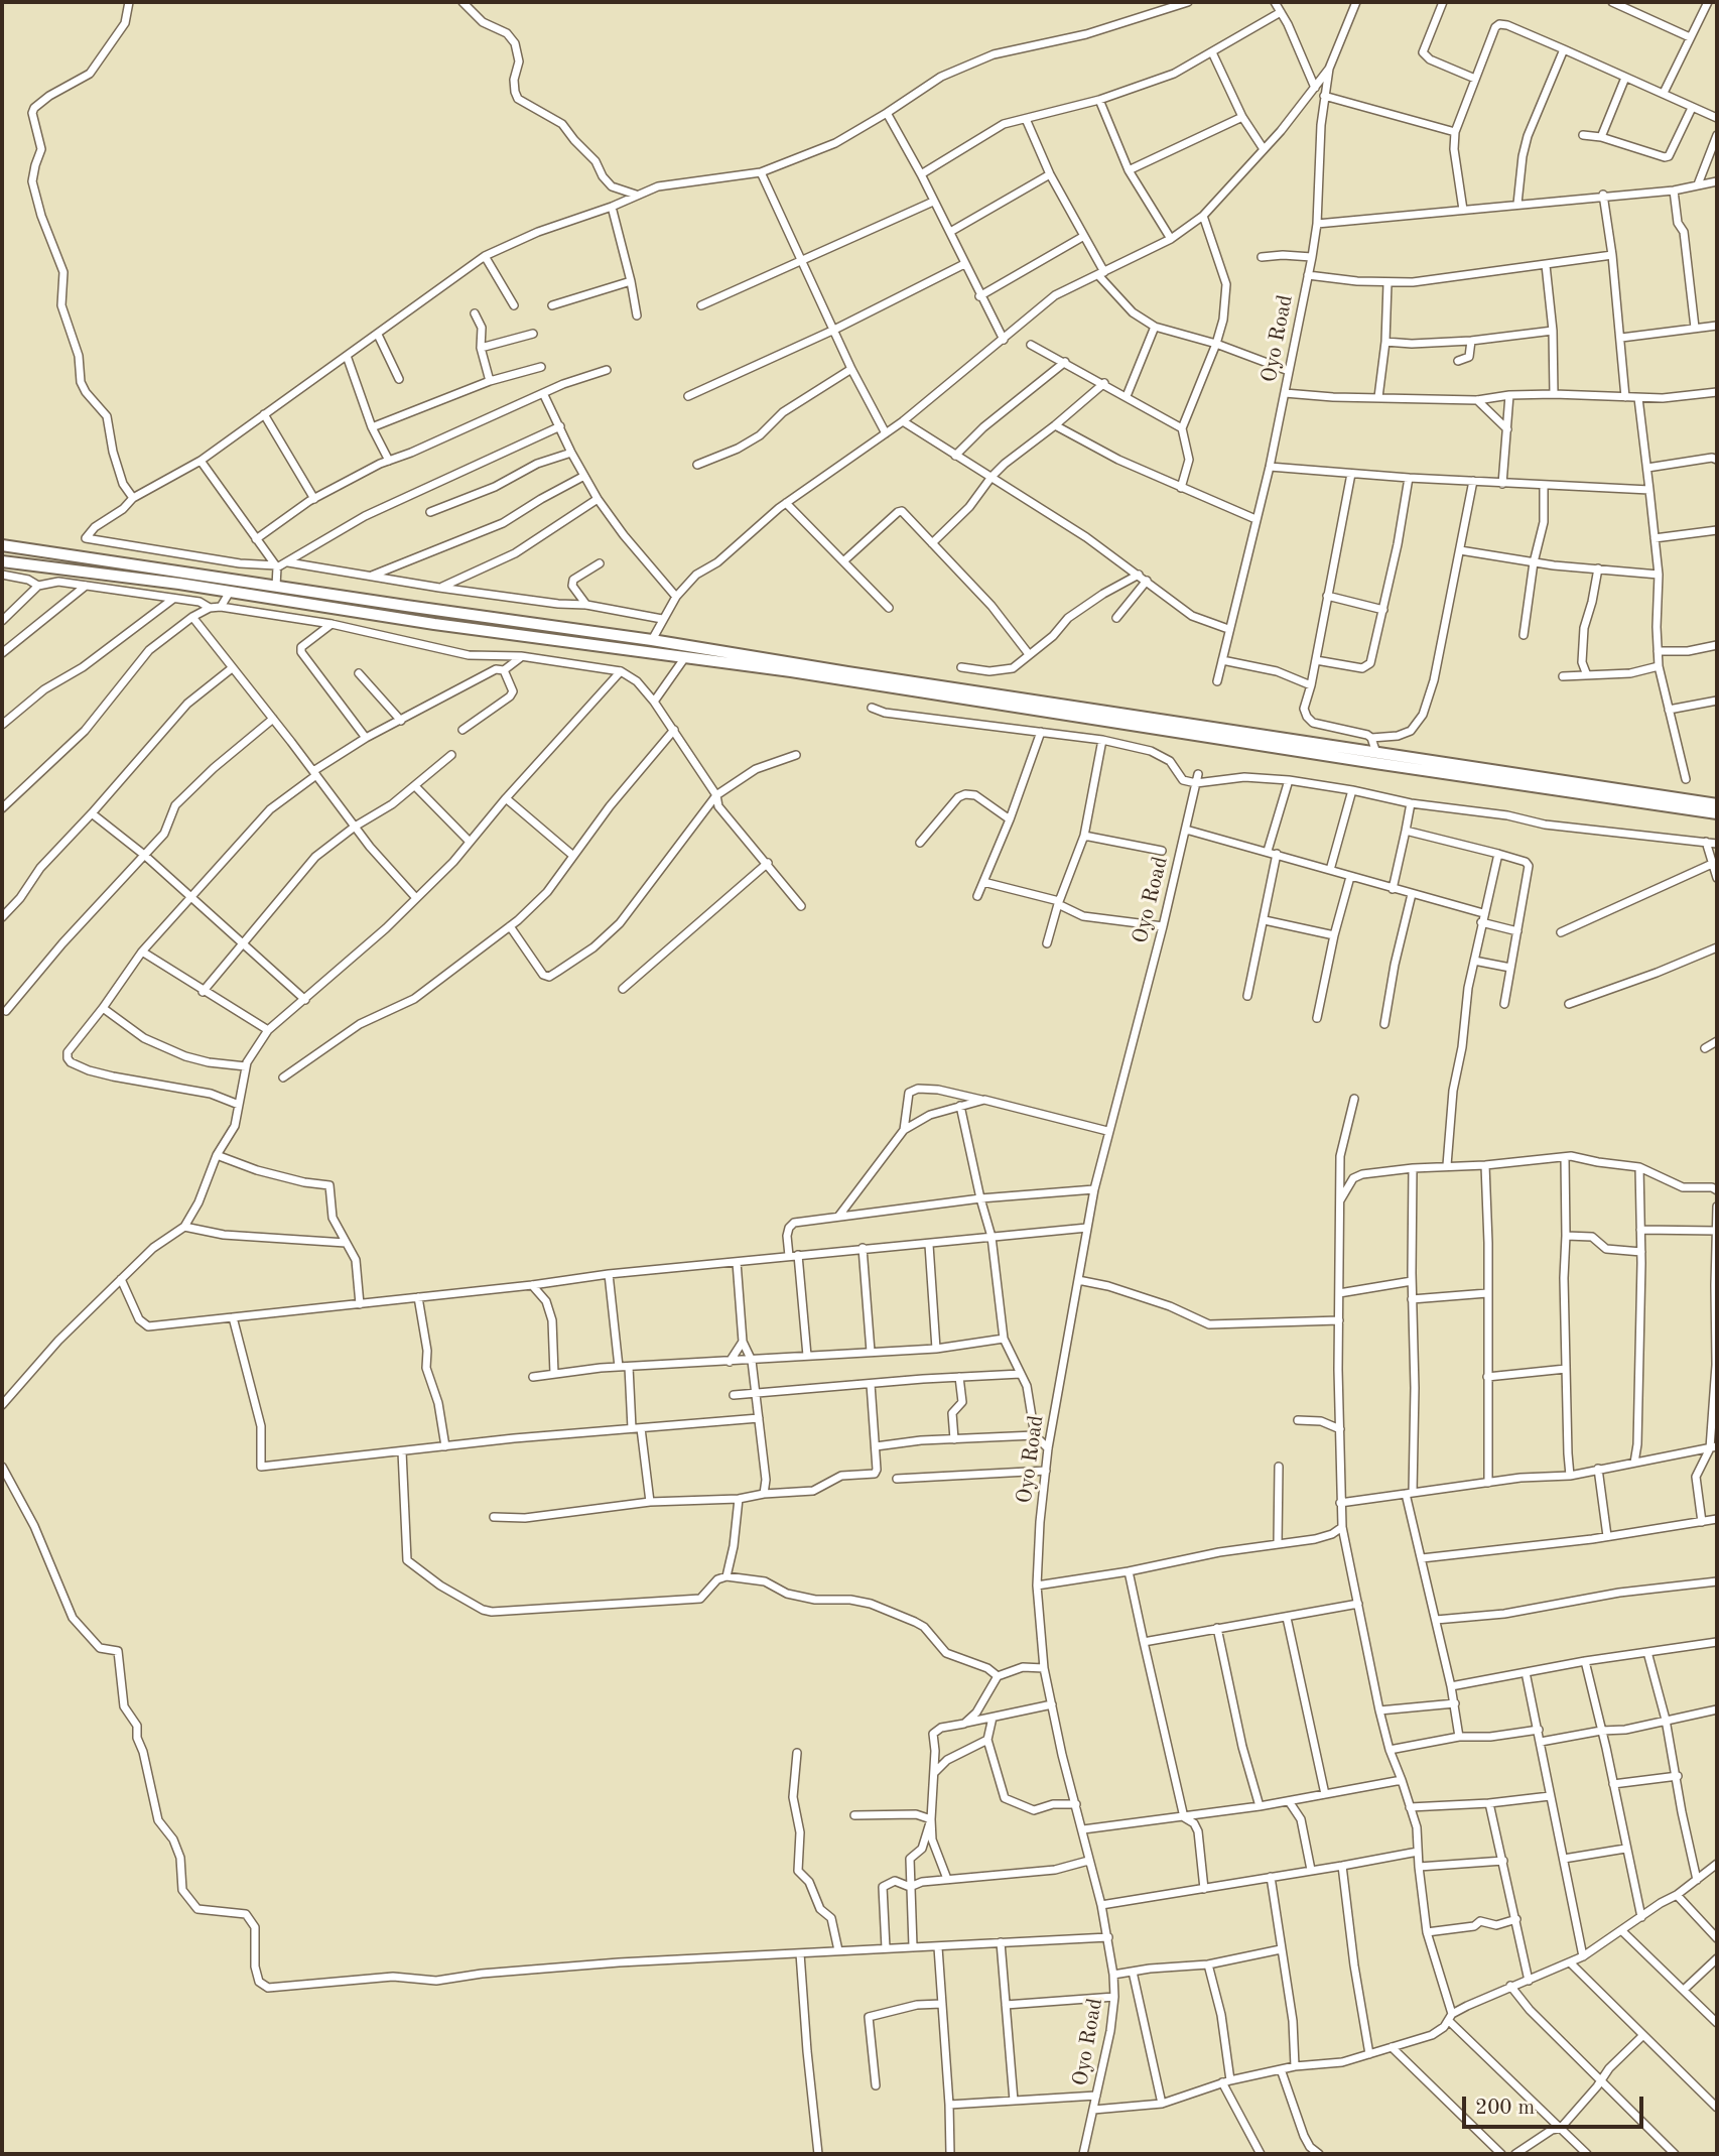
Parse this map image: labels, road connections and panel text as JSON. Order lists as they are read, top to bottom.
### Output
{
  "streets": {
    "street": ["Oyo Road"]
  },
  "scale_bar": "200 m"
}
